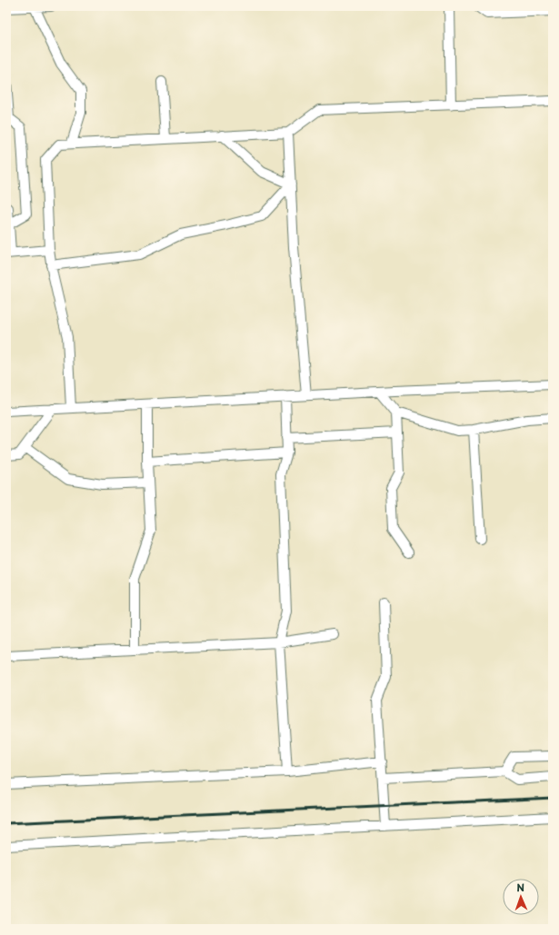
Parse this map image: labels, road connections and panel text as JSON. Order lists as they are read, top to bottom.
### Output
{
  "north": "top"
}
